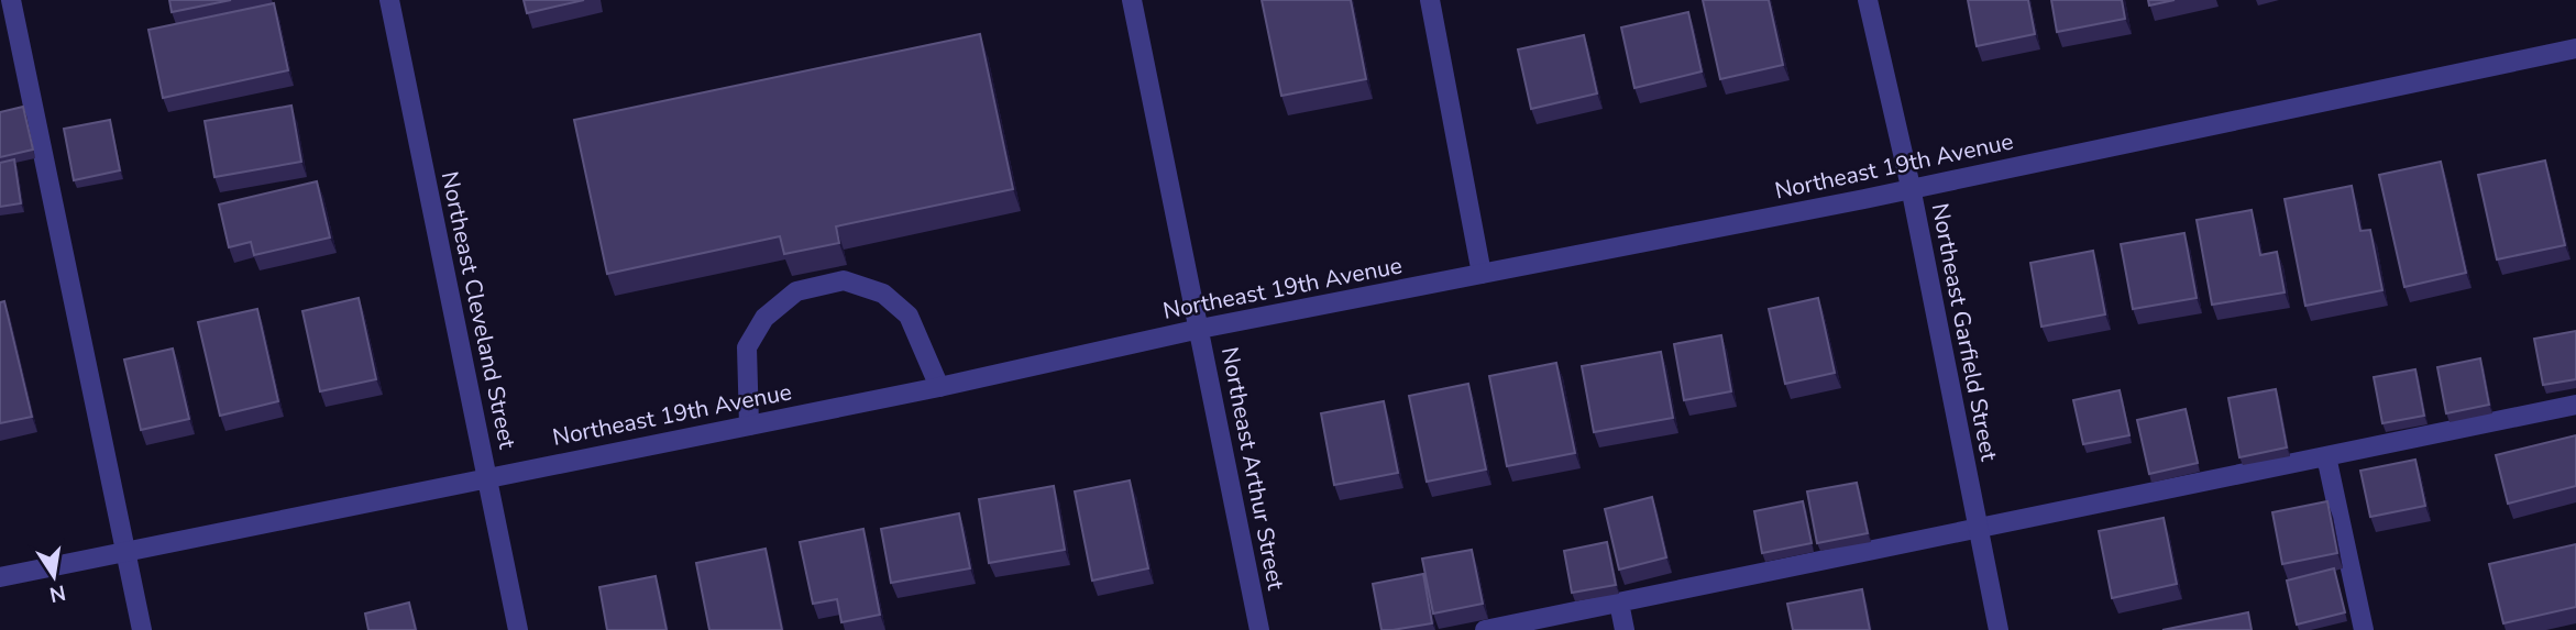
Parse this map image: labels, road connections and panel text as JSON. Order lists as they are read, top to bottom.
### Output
{
  "streets": {
    "street": [
      "Northeast 19th Avenue",
      "Northeast Cleveland Street",
      "Northeast Garfield Street",
      "Northeast Arthur Street"
    ]
  },
  "crossings": [
    ["Northeast 19th Avenue", "Northeast Cleveland Street"],
    ["Northeast 19th Avenue", "Northeast Garfield Street"],
    ["Northeast 19th Avenue", "Northeast Arthur Street"]
  ],
  "north": "bottom"
}
